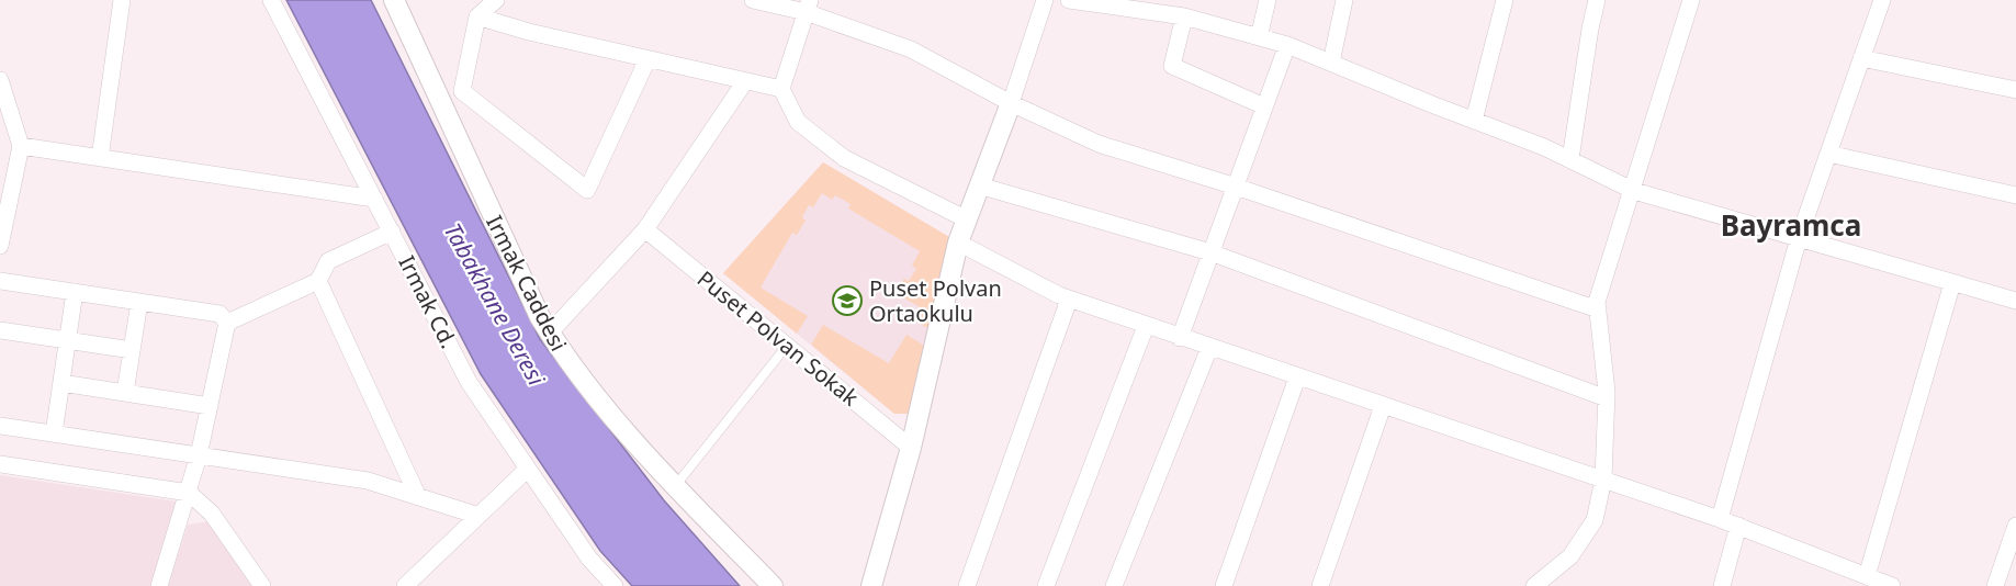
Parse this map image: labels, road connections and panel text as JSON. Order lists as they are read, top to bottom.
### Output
{
  "streets": {
    "street": ["Irmak Caddesi", "Irmak Cd.", "Puset Polvan Sokak"]
  },
  "districts": ["Bayramca"],
  "water": ["Tabakhane Deresi"],
  "places": {
    "school or university": ["Puset Polvan Ortaokulu"]
  }
}
